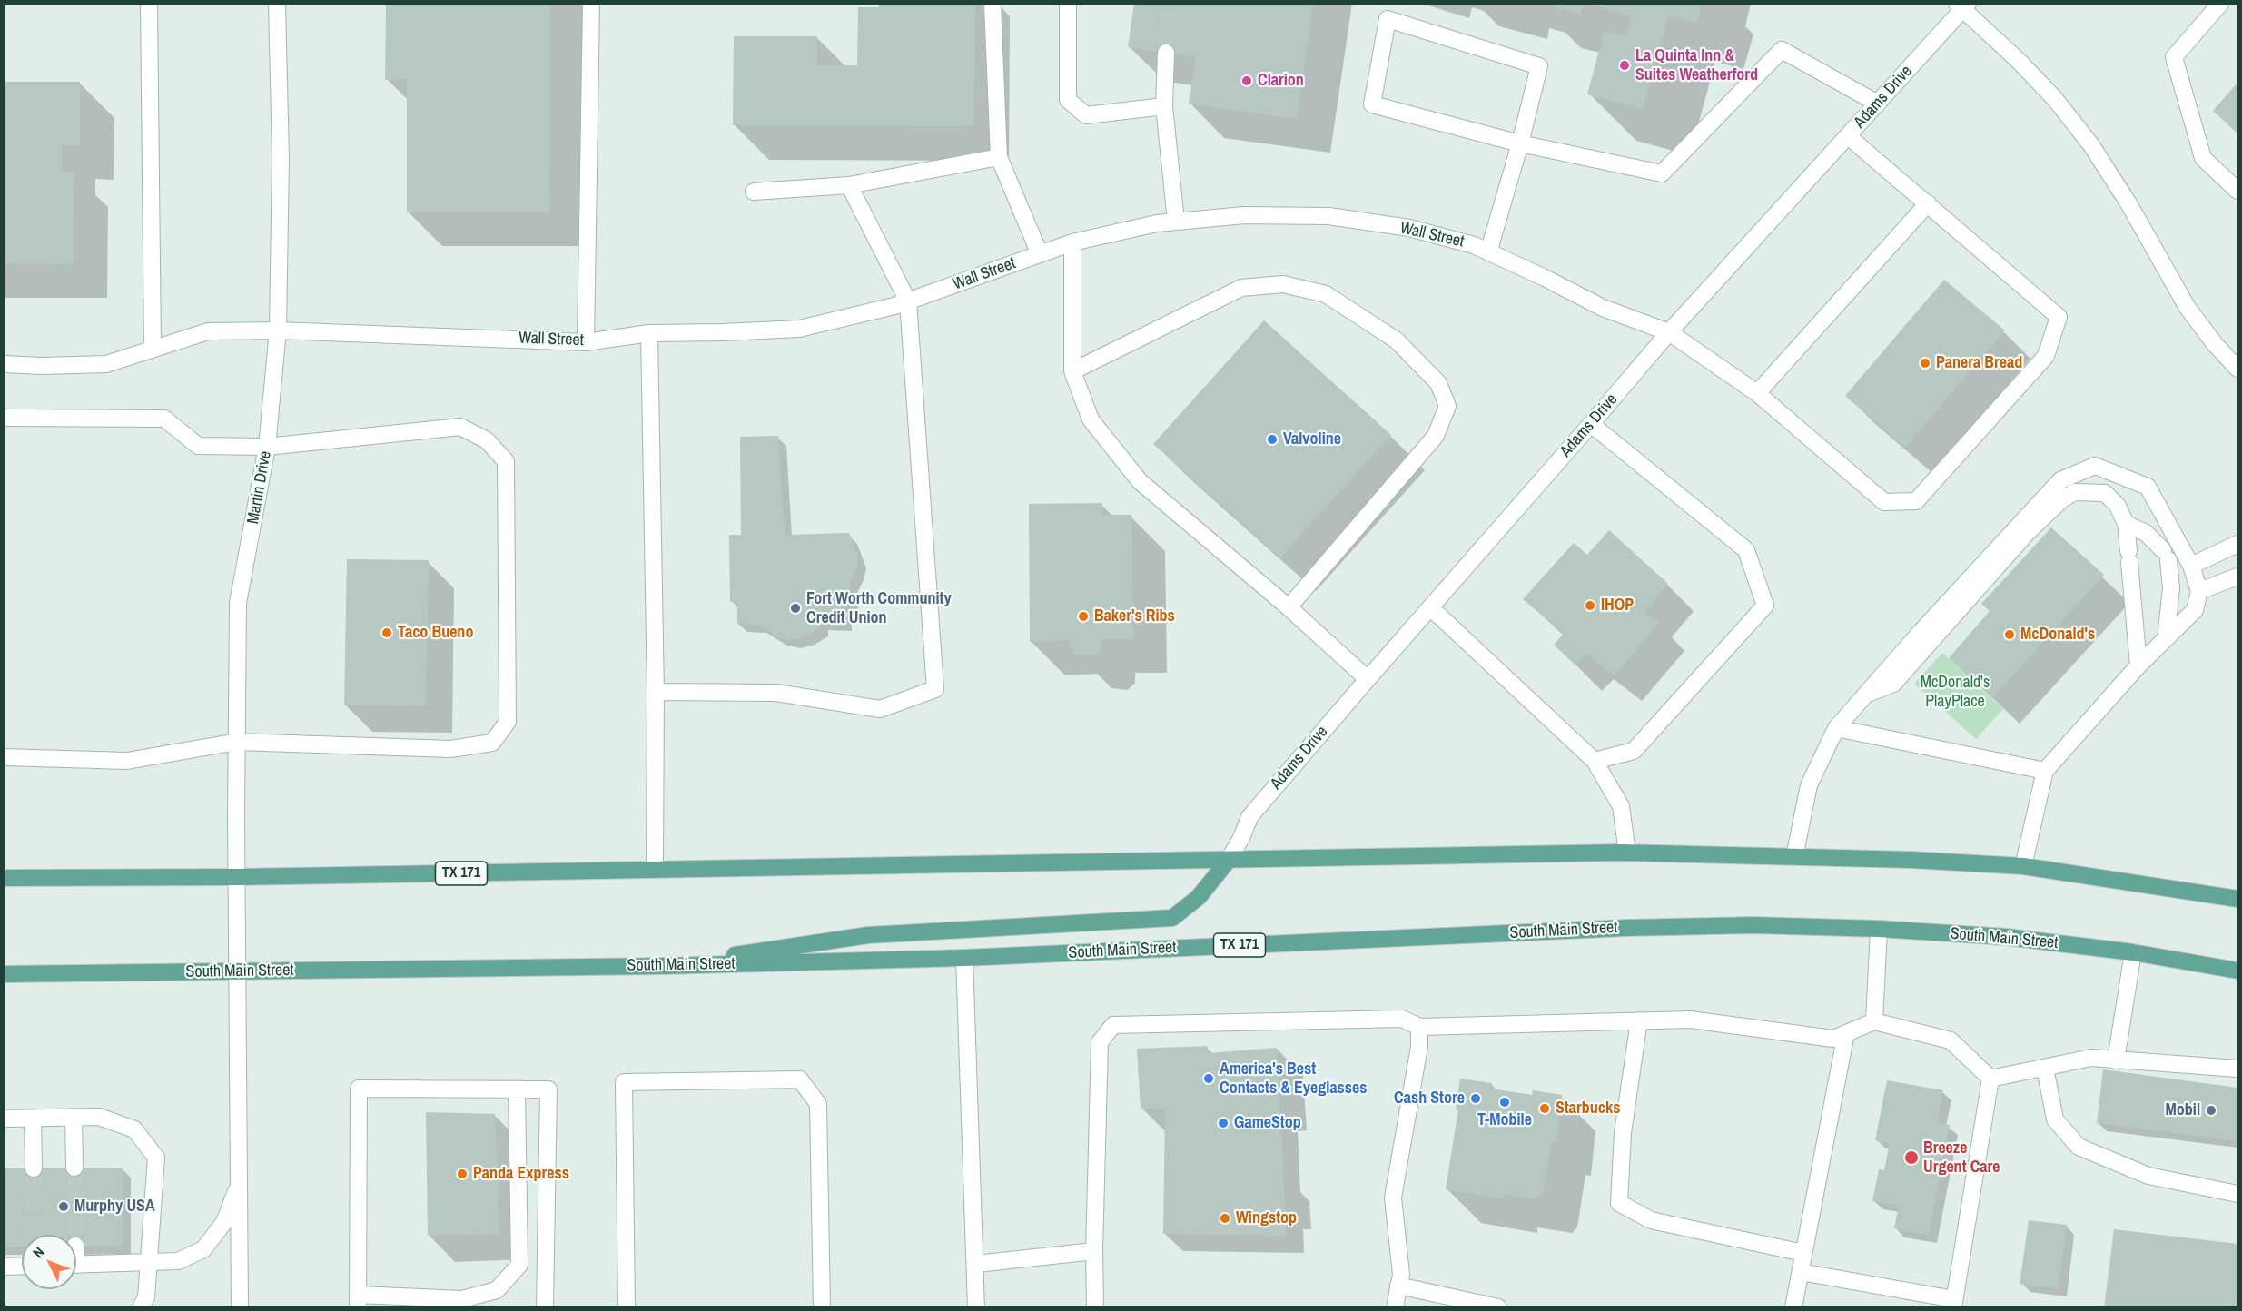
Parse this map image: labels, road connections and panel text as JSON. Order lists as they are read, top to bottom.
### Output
{
  "streets": {
    "main road": ["TX 171", "South Main Street"],
    "street": ["Adams Drive", "Wall Street", "Martin Drive"]
  },
  "crossings": [
    ["Adams Drive", "Wall Street"],
    ["Adams Drive", "TX 171"],
    ["Wall Street", "Martin Drive"],
    ["Martin Drive", "TX 171"],
    ["Martin Drive", "South Main Street"]
  ],
  "parks": ["McDonald's PlayPlace"],
  "places": [
    "La Quinta Inn & Suites Weatherford",
    "Clarion",
    "Panera Bread",
    "Valvoline",
    "IHOP",
    "Fort Worth Community Credit Union",
    "Baker's Ribs",
    "Taco Bueno",
    "McDonald's",
    "America's Best Contacts & Eyeglasses",
    "Cash Store",
    "T-Mobile",
    "Starbucks",
    "Mobil",
    "GameStop",
    "Breeze Urgent Care",
    "Panda Express",
    "Murphy USA",
    "Wingstop"
  ],
  "north": "top left"
}
